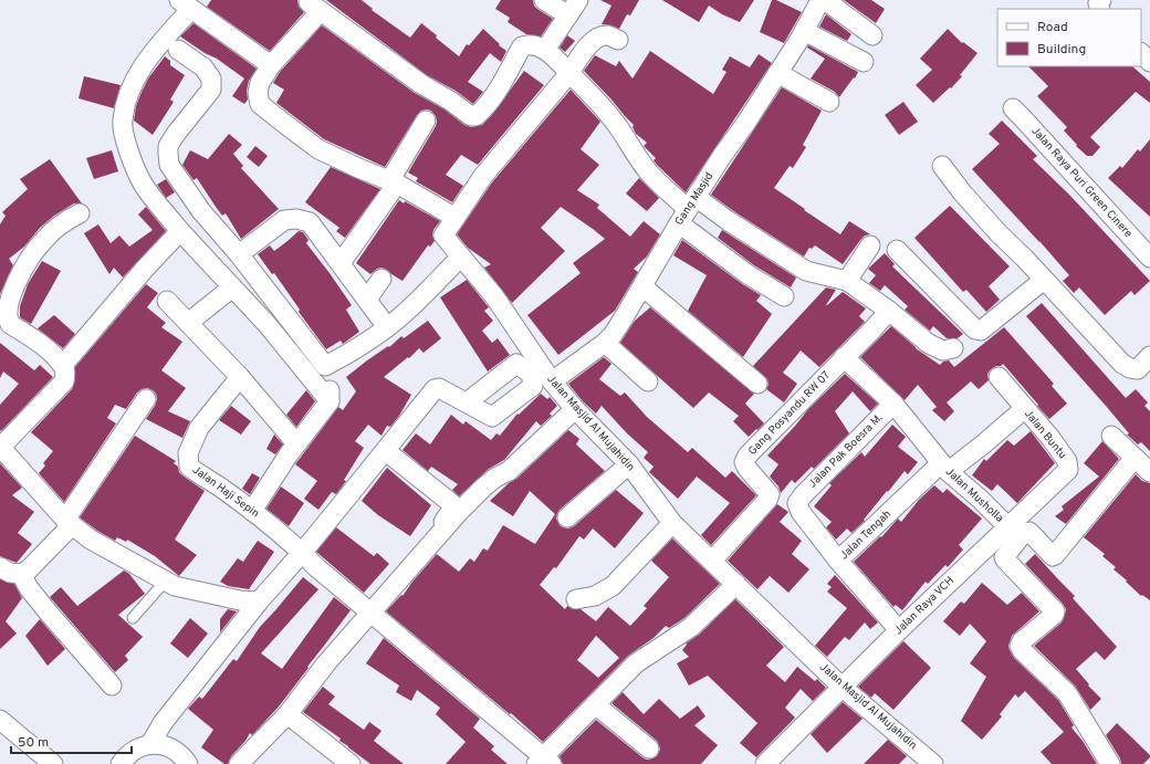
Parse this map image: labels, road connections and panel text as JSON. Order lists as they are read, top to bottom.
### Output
{
  "streets": {
    "street": [
      "Jalan Raya Puri Green Cinere",
      "Gang Masjid",
      "Gang Posyandu RW 07",
      "Jalan Masjid Al Mujahidin",
      "Jalan Buntu",
      "Jalan Pak Boesra M.",
      "Jalan Haji Sepin",
      "Jalan Musholla",
      "Jalan Tengah",
      "Jalan Raya VCH"
    ]
  },
  "crossings": [
    ["Gang Masjid", "Jalan Masjid Al Mujahidin"],
    ["Gang Posyandu RW 07", "Jalan Masjid Al Mujahidin"],
    ["Jalan Masjid Al Mujahidin", "Jalan Raya VCH"],
    ["Jalan Buntu", "Jalan Musholla"],
    ["Jalan Buntu", "Jalan Tengah"],
    ["Jalan Buntu", "Jalan Raya VCH"],
    ["Jalan Pak Boesra M.", "Jalan Tengah"],
    ["Jalan Musholla", "Jalan Tengah"],
    ["Jalan Musholla", "Jalan Raya VCH"],
    ["Jalan Tengah", "Jalan Raya VCH"]
  ],
  "legend": ["Road", "Building"],
  "scale_bar": "50 m"
}
